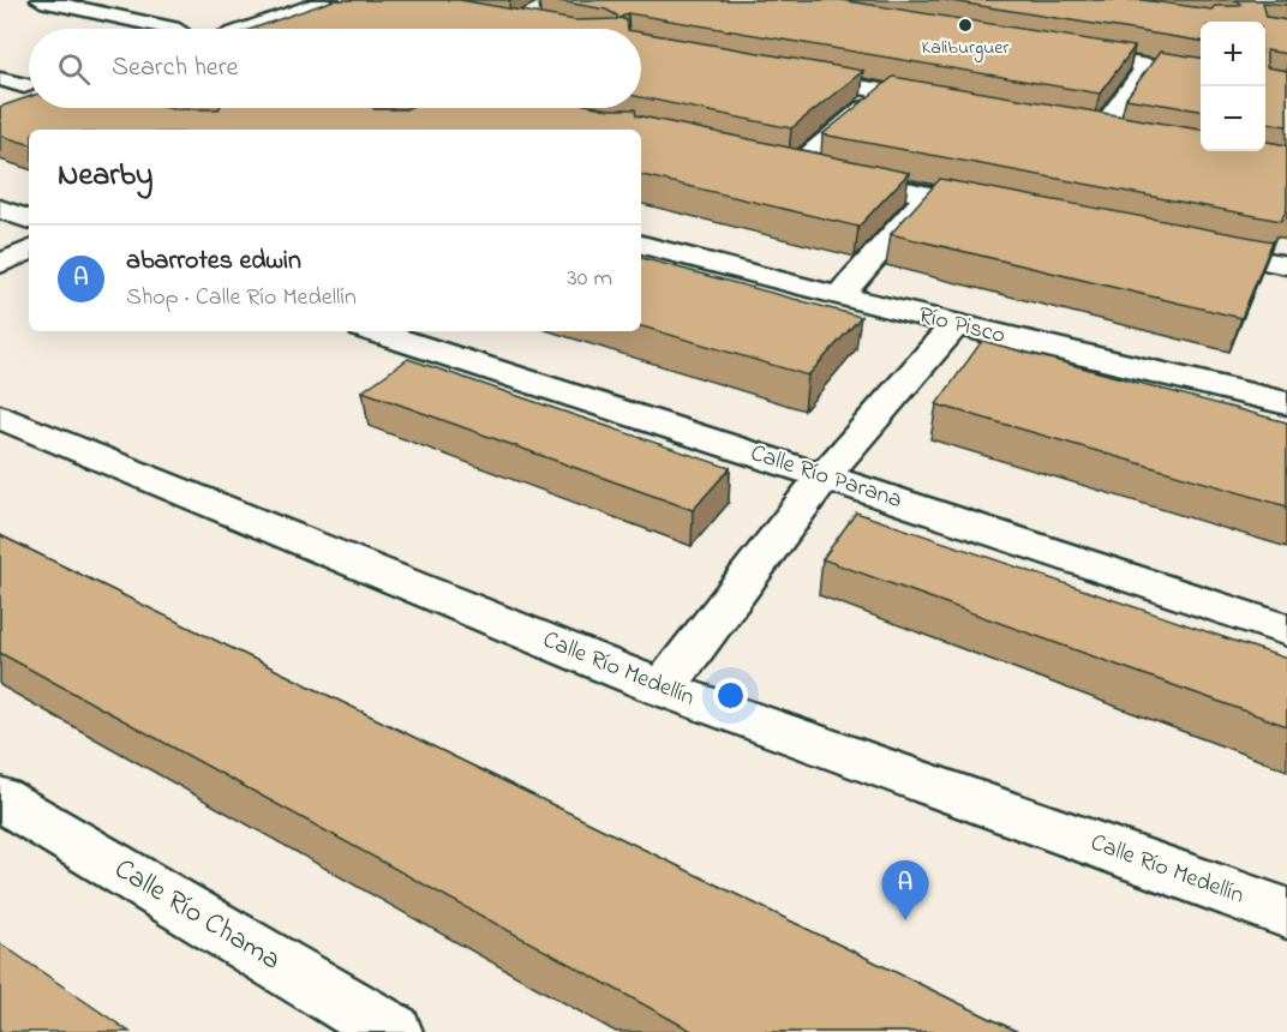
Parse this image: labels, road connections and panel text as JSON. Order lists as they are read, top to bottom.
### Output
{
  "streets": {
    "street": [
      "Río Pisco",
      "Calle Río Parana",
      "Calle Río Medellín",
      "Calle Río Chama"
    ]
  },
  "places": ["Kaliburguer"],
  "page": {
    "map_buttons": ["+", "−"],
    "search": "Search here",
    "heading": "Nearby",
    "list": [
      {
        "mark": "A",
        "name": "abarrotes edwin",
        "note": "Shop · Calle Río Medellín",
        "value": "30 m"
      }
    ],
    "pins": "A"
  }
}
